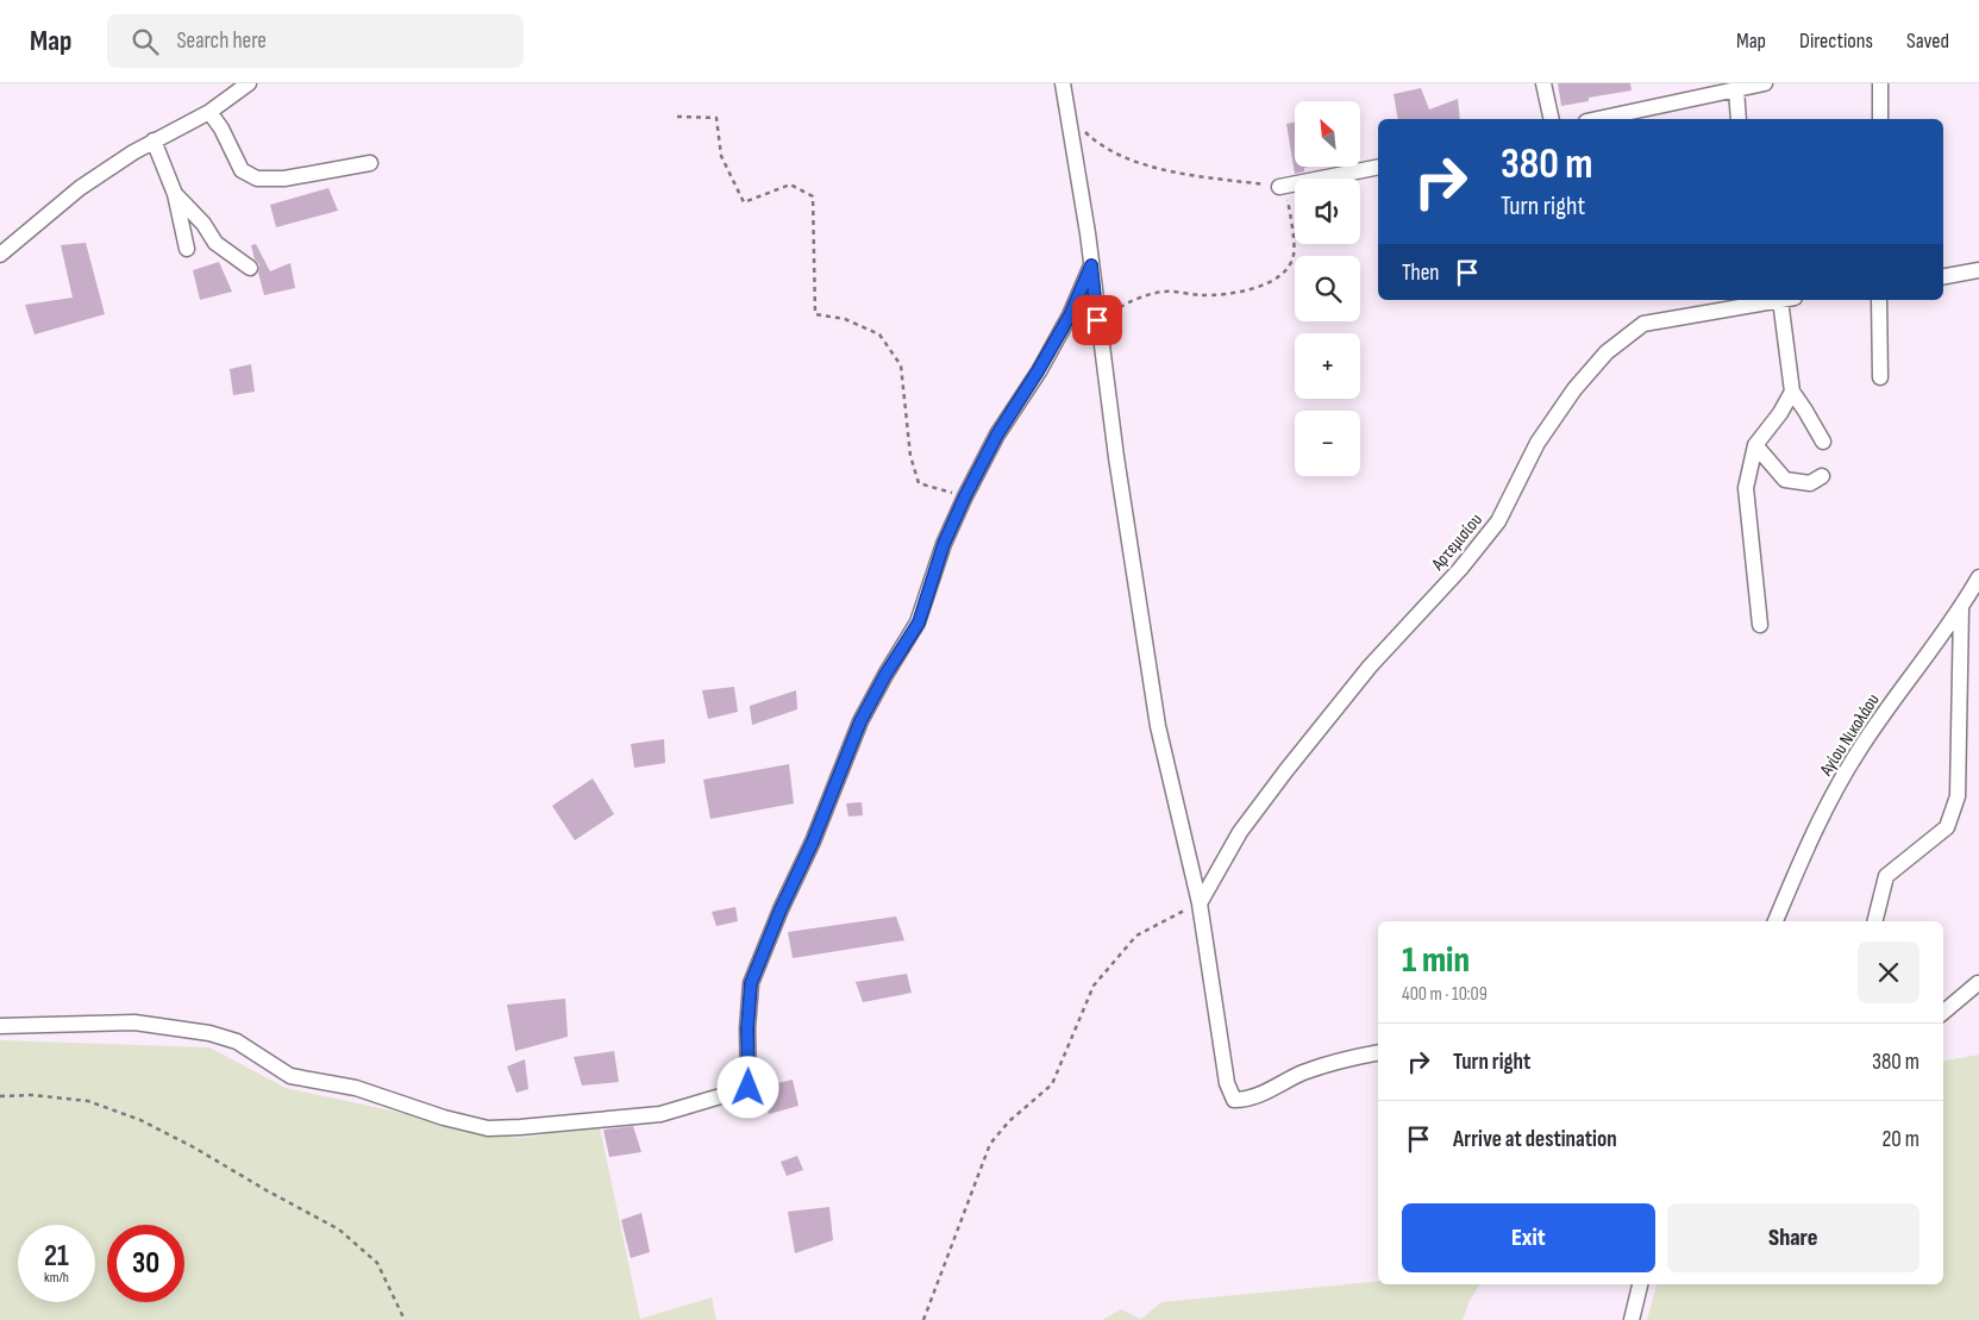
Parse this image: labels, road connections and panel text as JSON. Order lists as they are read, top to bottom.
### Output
{
  "streets": {
    "street": ["Αρτεμισίου", "Αγίου Νικολάου"]
  },
  "north": "top left",
  "page": {
    "header": "Map",
    "search": "Search here",
    "nav": ["Map", "Directions", "Saved"],
    "map_buttons": ["+", "−"],
    "turn": ["380 m", "Turn right"],
    "then": "Then",
    "heading": ["1 min", "400 m · 10:09"],
    "list": [
      {
        "name": "Turn right",
        "value": "380 m"
      },
      {
        "name": "Arrive at destination",
        "value": "20 m"
      }
    ],
    "buttons": ["Exit", "Share"],
    "speed": "21 km/h",
    "limit": "30"
  }
}
